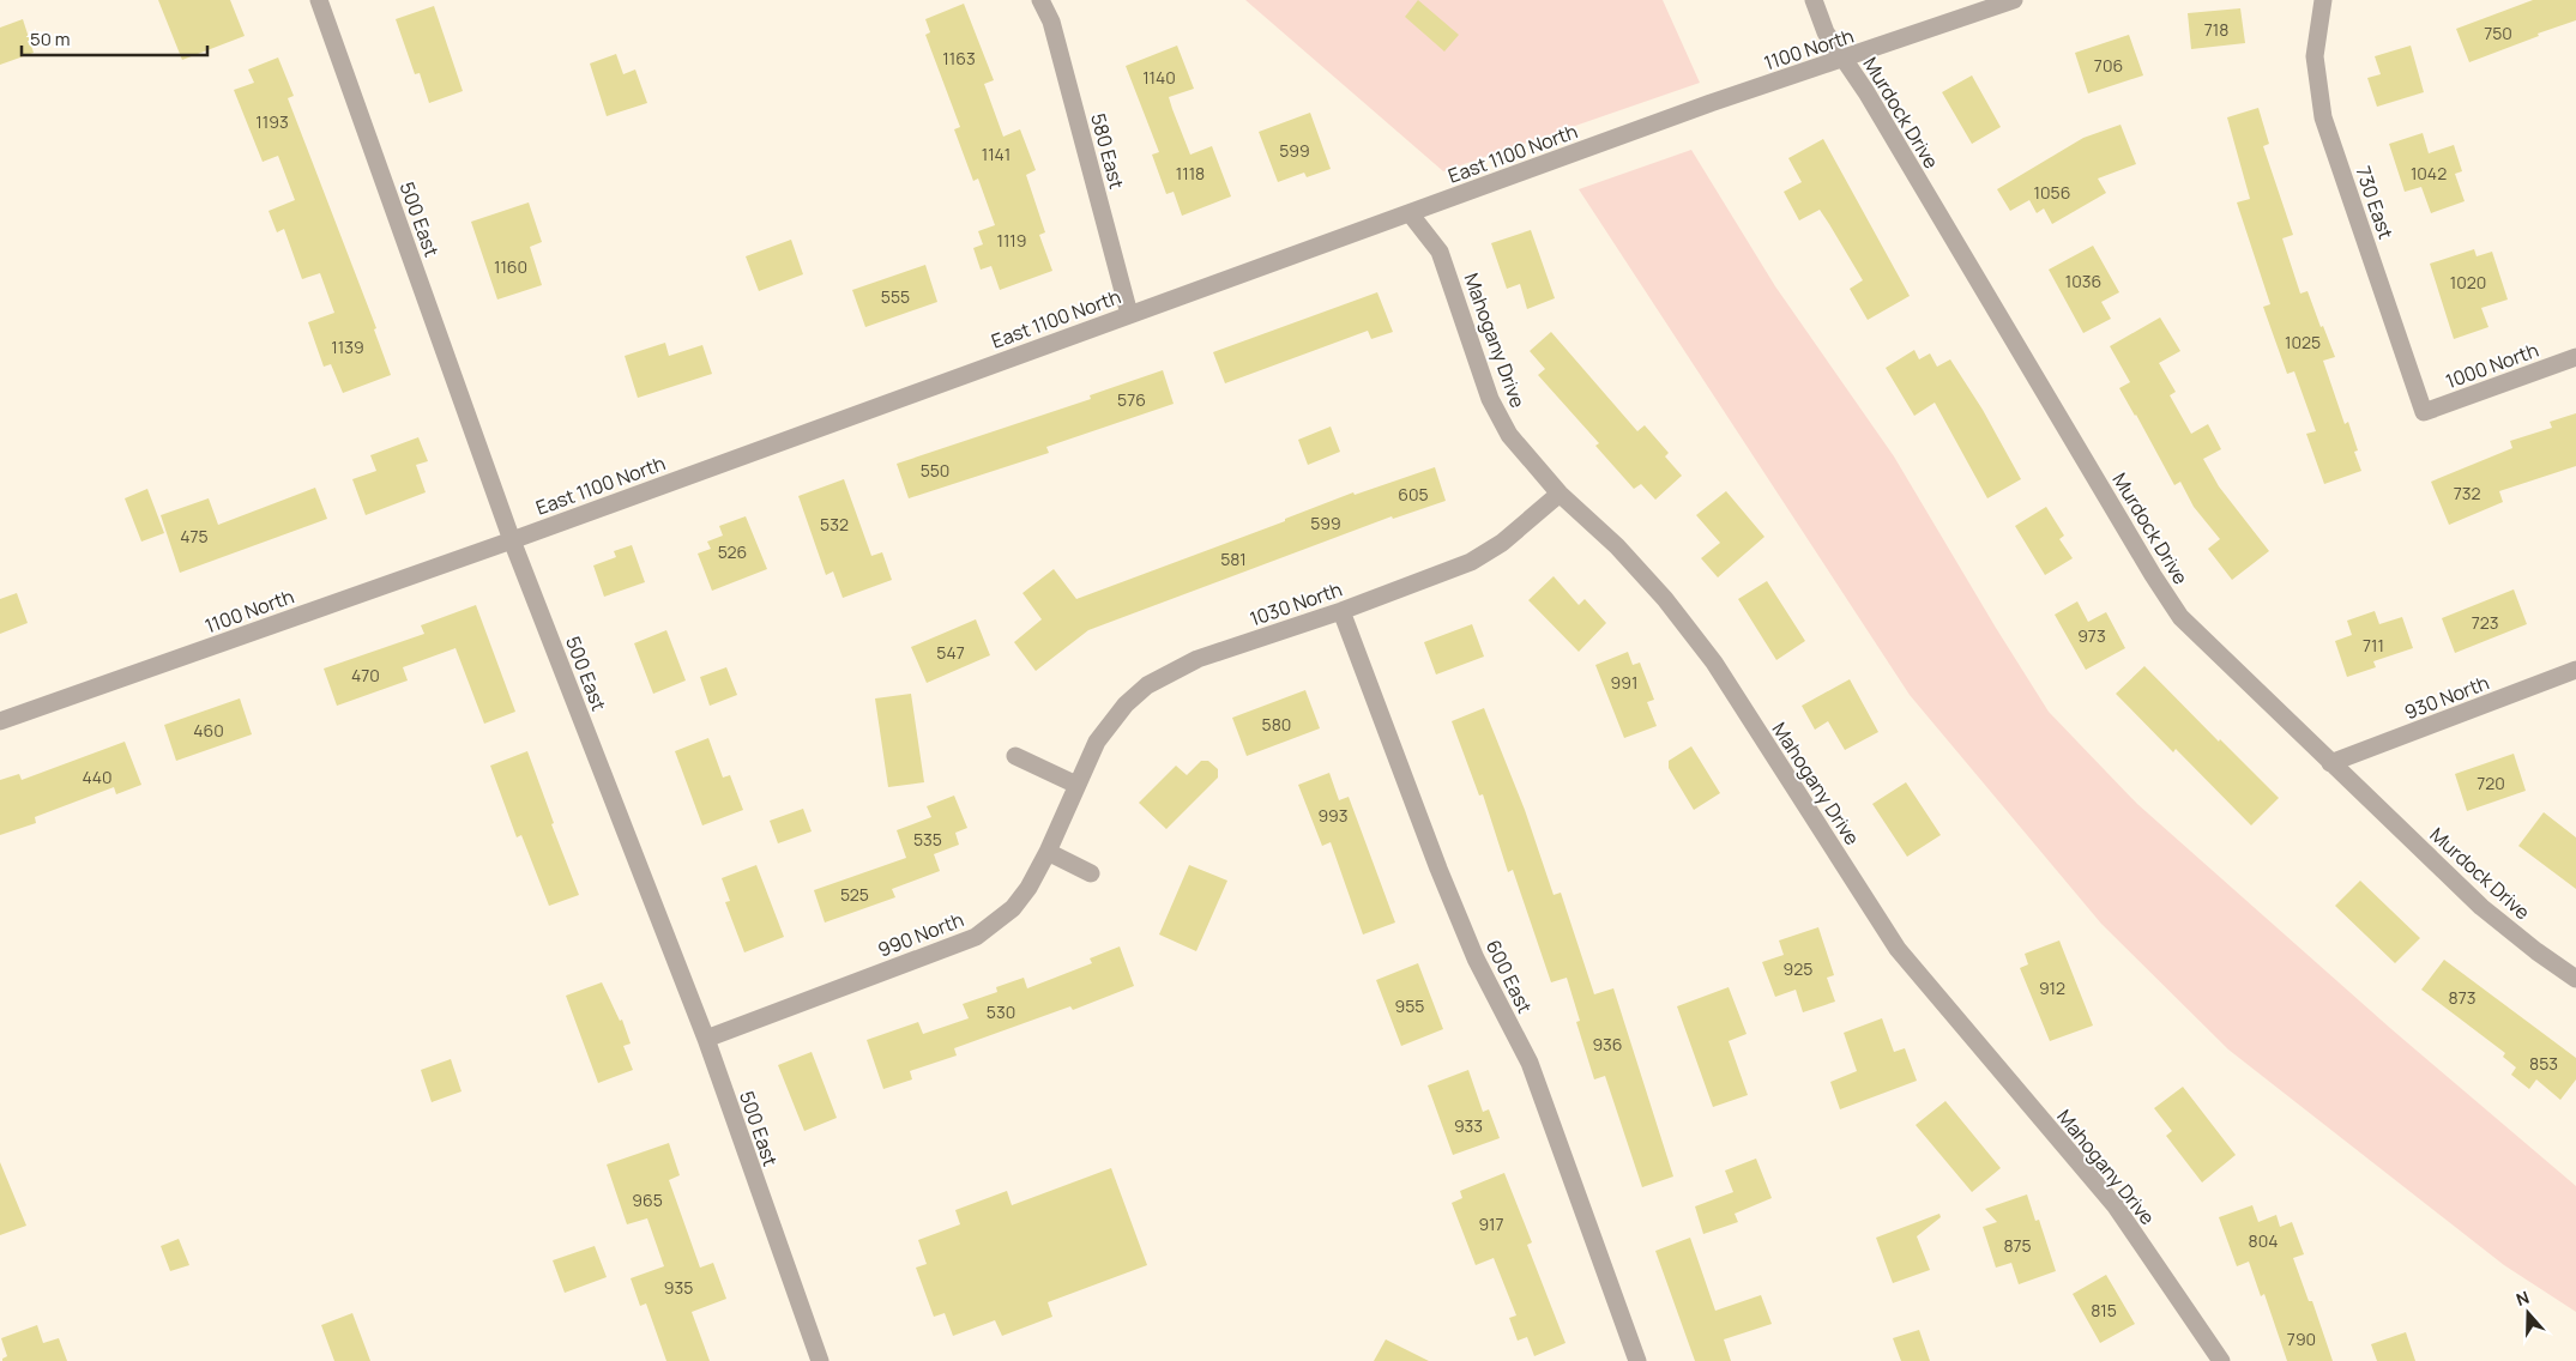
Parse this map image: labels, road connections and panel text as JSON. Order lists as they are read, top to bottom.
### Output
{
  "streets": {
    "street": [
      "1100 North",
      "Murdock Drive",
      "580 East",
      "East 1100 North",
      "730 East",
      "500 East",
      "Mahogany Drive",
      "1000 North",
      "1030 North",
      "930 North",
      "990 North",
      "600 East"
    ]
  },
  "crossings": [
    ["1100 North", "Murdock Drive"],
    ["1100 North", "East 1100 North"],
    ["1100 North", "500 East"],
    ["Murdock Drive", "930 North"],
    ["580 East", "East 1100 North"],
    ["East 1100 North", "500 East"],
    ["East 1100 North", "Mahogany Drive"],
    ["730 East", "1000 North"],
    ["500 East", "990 North"],
    ["Mahogany Drive", "1030 North"],
    ["1030 North", "990 North"],
    ["1030 North", "600 East"]
  ],
  "house_numbers": [
    "718",
    "750",
    "1163",
    "706",
    "1140",
    "1193",
    "599",
    "1141",
    "1118",
    "1042",
    "1056",
    "1119",
    "1160",
    "1036",
    "1020",
    "555",
    "1025",
    "1139",
    "576",
    "550",
    "732",
    "605",
    "599",
    "532",
    "475",
    "526",
    "581",
    "723",
    "973",
    "711",
    "547",
    "470",
    "991",
    "580",
    "460",
    "440",
    "720",
    "993",
    "535",
    "525",
    "925",
    "912",
    "873",
    "955",
    "530",
    "936",
    "853",
    "933",
    "965",
    "917",
    "804",
    "875",
    "935",
    "815",
    "790"
  ],
  "scale_bar": "50 m",
  "north": "top"
}
